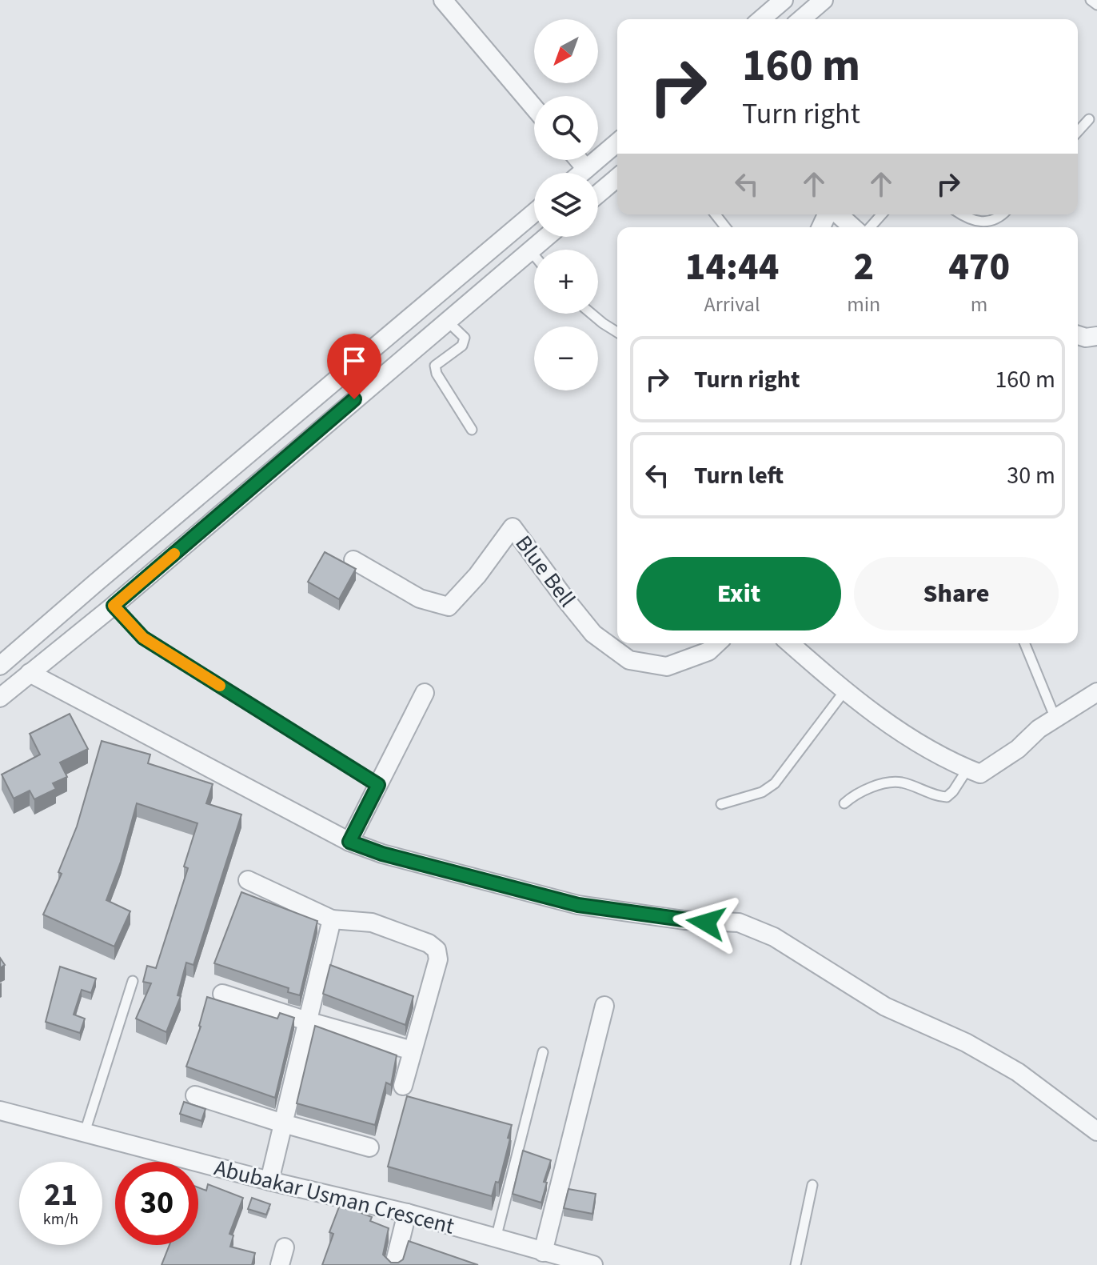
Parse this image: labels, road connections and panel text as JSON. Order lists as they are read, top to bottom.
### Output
{
  "streets": {
    "street": ["Blue Bell", "Abubakar Usman Crescent"]
  },
  "north": "bottom left",
  "page": {
    "map_buttons": ["+", "−"],
    "turn": ["160 m", "Turn right"],
    "eta": [
      "14:44",
      "Arrival",
      "2",
      "min",
      "470",
      "m"
    ],
    "list": [
      {
        "name": "Turn right",
        "value": "160 m"
      },
      {
        "name": "Turn left",
        "value": "30 m"
      }
    ],
    "buttons": ["Exit", "Share"],
    "speed": "21 km/h",
    "limit": "30"
  }
}
